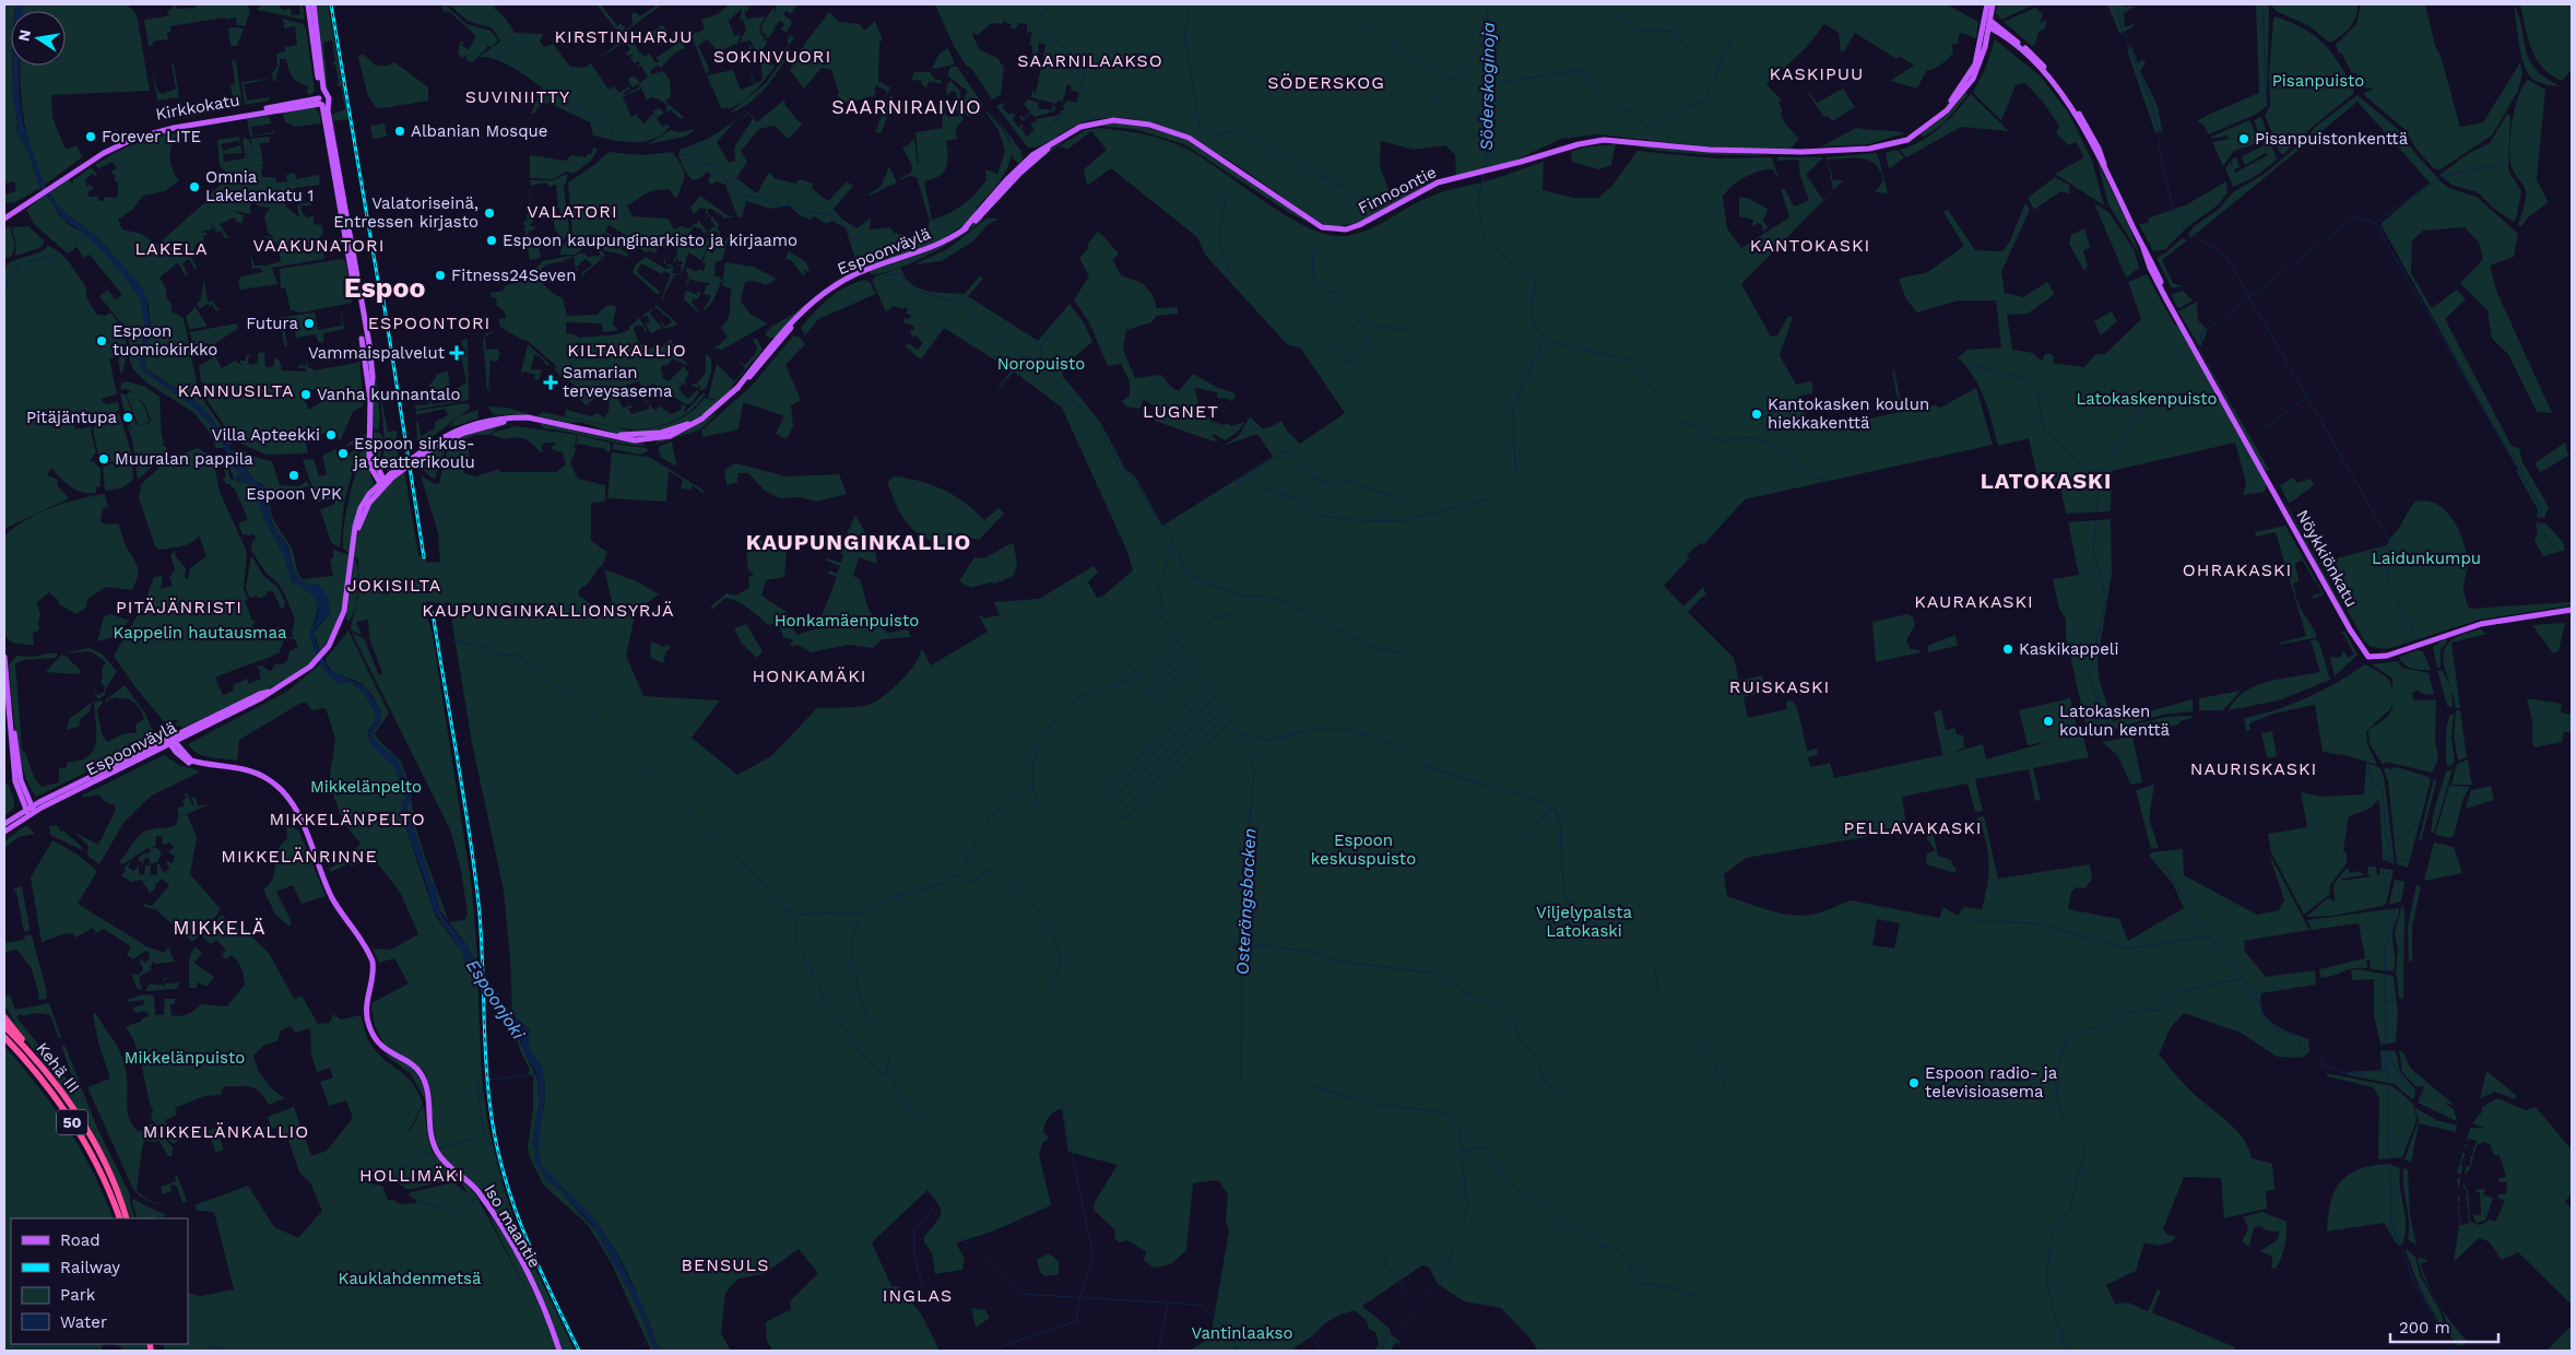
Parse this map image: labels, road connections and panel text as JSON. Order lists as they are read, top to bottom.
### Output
{
  "streets": {
    "highway": ["Kehä III", "50"],
    "main road": [
      "Kirkkokatu",
      "Finnoontie",
      "Espoonväylä",
      "Nöykkiönkatu",
      "Iso maantie"
    ]
  },
  "crossings": [
    ["Finnoontie", "Espoonväylä"],
    ["Finnoontie", "Nöykkiönkatu"],
    ["Espoonväylä", "Iso maantie"]
  ],
  "districts": [
    "KIRSTINHARJU",
    "SOKINVUORI",
    "SAARNILAAKSO",
    "KASKIPUU",
    "SÖDERSKOG",
    "SUVINIITTY",
    "SAARNIRAIVIO",
    "VALATORI",
    "VAAKUNATORI",
    "KANTOKASKI",
    "LAKELA",
    "Espoo",
    "ESPOONTORI",
    "KILTAKALLIO",
    "KANNUSILTA",
    "LUGNET",
    "LATOKASKI",
    "KAUPUNGINKALLIO",
    "OHRAKASKI",
    "JOKISILTA",
    "KAURAKASKI",
    "PITÄJÄNRISTI",
    "KAUPUNGINKALLIONSYRJÄ",
    "HONKAMÄKI",
    "RUISKASKI",
    "NAURISKASKI",
    "MIKKELÄNPELTO",
    "PELLAVAKASKI",
    "MIKKELÄNRINNE",
    "MIKKELÄ",
    "MIKKELÄNKALLIO",
    "HOLLIMÄKI",
    "BENSULS",
    "INGLAS"
  ],
  "water": ["Söderskoginoja", "Osterängsbacken", "Espoonjoki"],
  "parks": [
    "Pisanpuisto",
    "Noropuisto",
    "Latokaskenpuisto",
    "Laidunkumpu",
    "Honkamäenpuisto",
    "Kappelin hautausmaa",
    "Mikkelänpelto",
    "Espoon keskuspuisto",
    "Viljelypalsta Latokaski",
    "Mikkelänpuisto",
    "Kauklahdenmetsä",
    "Vantinlaakso"
  ],
  "places": {
    "other": [
      "Albanian Mosque",
      "Forever LITE",
      "Pisanpuistonkenttä",
      "Omnia Lakelankatu 1",
      "Valatoriseinä, Entressen kirjasto",
      "Espoon kaupunginarkisto ja kirjaamo",
      "Fitness24Seven",
      "Futura",
      "Espoon tuomiokirkko",
      "Vanha kunnantalo",
      "Kantokasken koulun hiekkakenttä",
      "Pitäjäntupa",
      "Villa Apteekki",
      "Espoon sirkus- ja teatterikoulu",
      "Muuralan pappila",
      "Espoon VPK",
      "Kaskikappeli",
      "Latokasken koulun kenttä",
      "Espoon radio- ja televisioasema"
    ],
    "health": ["Vammaispalvelut", "Samarian terveysasema"]
  },
  "legend": [
    "Road",
    "Railway",
    "Park",
    "Water"
  ],
  "scale_bar": "200 m",
  "north": "left"
}
